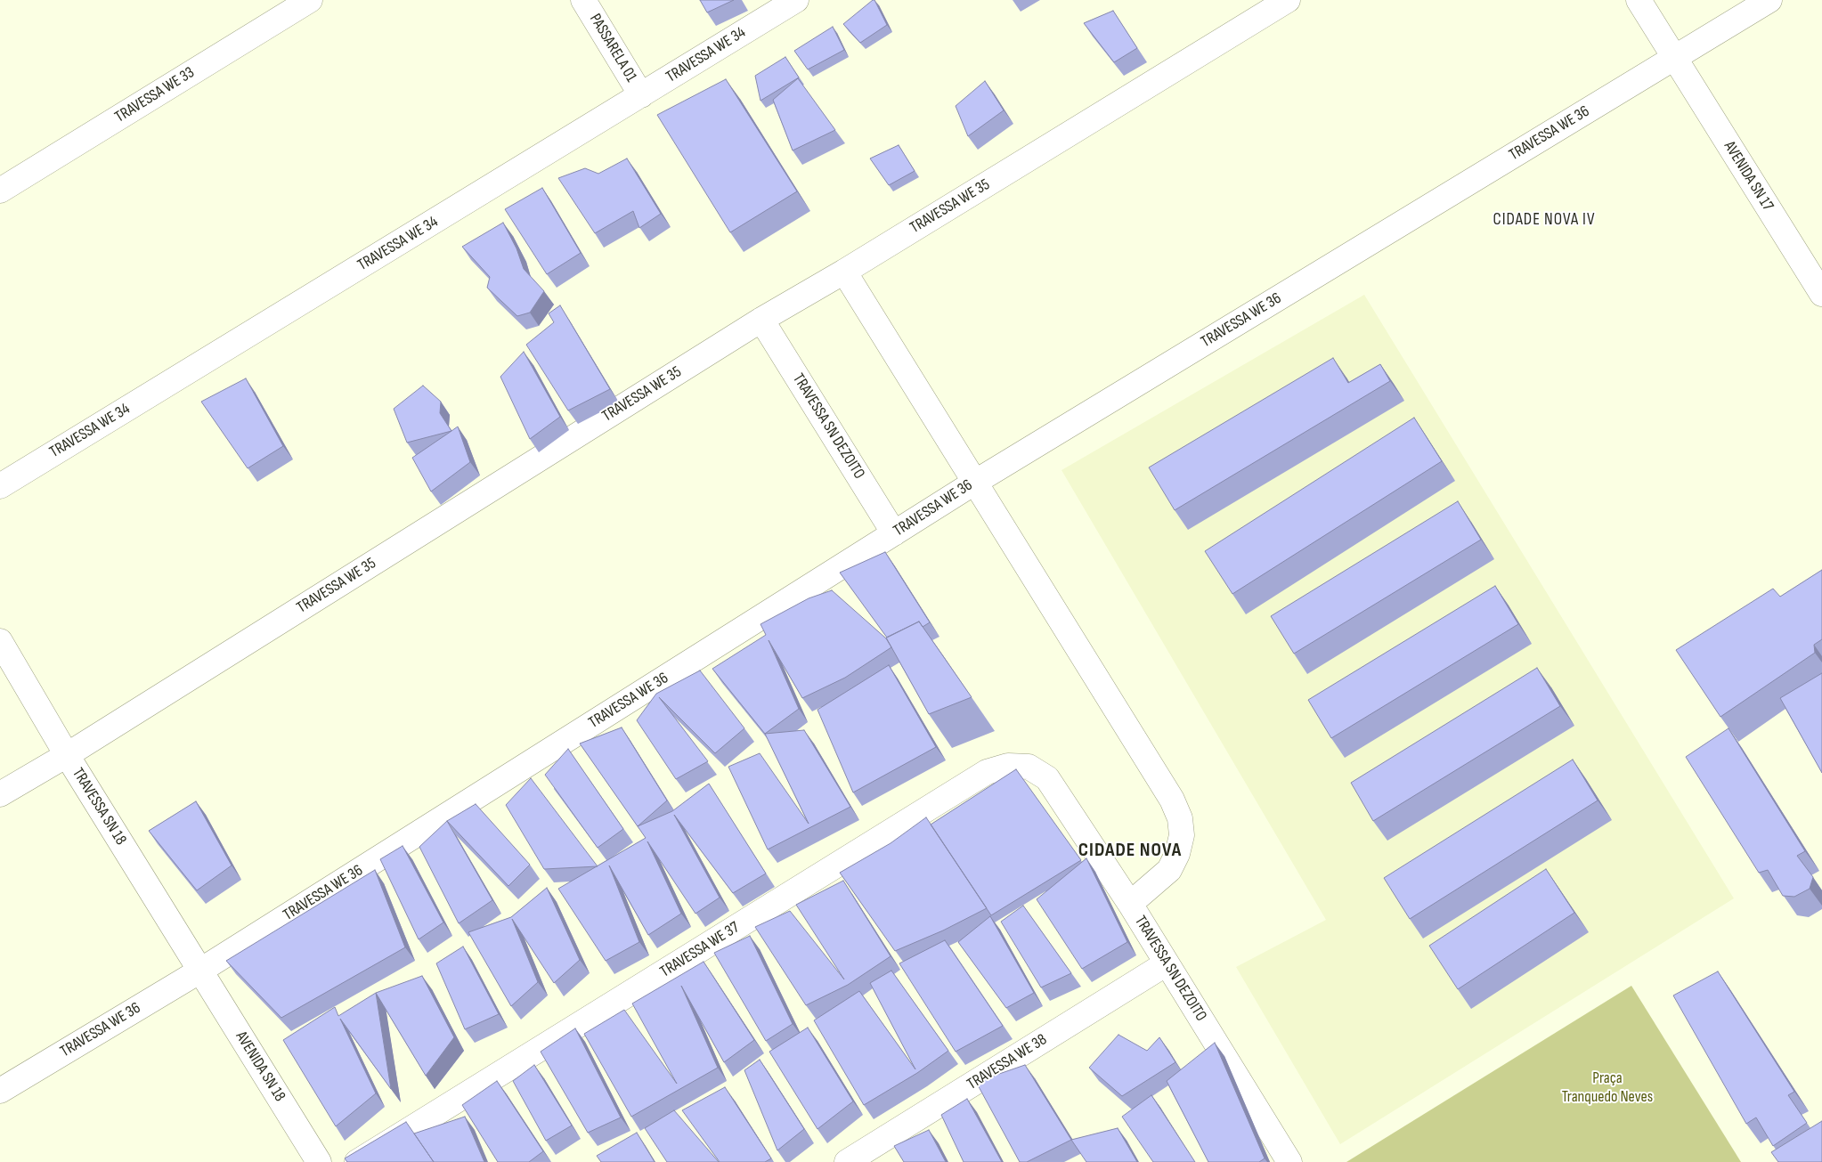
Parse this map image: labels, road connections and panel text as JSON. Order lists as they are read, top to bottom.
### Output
{
  "streets": {
    "street": [
      "PASSARELA 01",
      "TRAVESSA WE 34",
      "TRAVESSA WE 33",
      "TRAVESSA WE 36",
      "AVENIDA SN 17",
      "TRAVESSA WE 35",
      "TRAVESSA SN DEZOITO",
      "TRAVESSA SN 18",
      "TRAVESSA WE 37",
      "TRAVESSA WE 38",
      "AVENIDA SN 18"
    ]
  },
  "crossings": [
    ["PASSARELA 01", "TRAVESSA WE 34"],
    ["TRAVESSA WE 36", "AVENIDA SN 17"],
    ["TRAVESSA WE 36", "TRAVESSA SN DEZOITO"],
    ["TRAVESSA WE 36", "TRAVESSA SN 18"],
    ["TRAVESSA WE 36", "AVENIDA SN 18"],
    ["TRAVESSA WE 35", "TRAVESSA SN DEZOITO"],
    ["TRAVESSA WE 35", "TRAVESSA SN 18"],
    ["TRAVESSA SN DEZOITO", "TRAVESSA WE 37"],
    ["TRAVESSA SN DEZOITO", "TRAVESSA WE 38"],
    ["TRAVESSA SN 18", "AVENIDA SN 18"]
  ],
  "districts": ["CIDADE NOVA IV", "CIDADE NOVA"],
  "parks": ["Praça Tranquedo Neves"]
}
